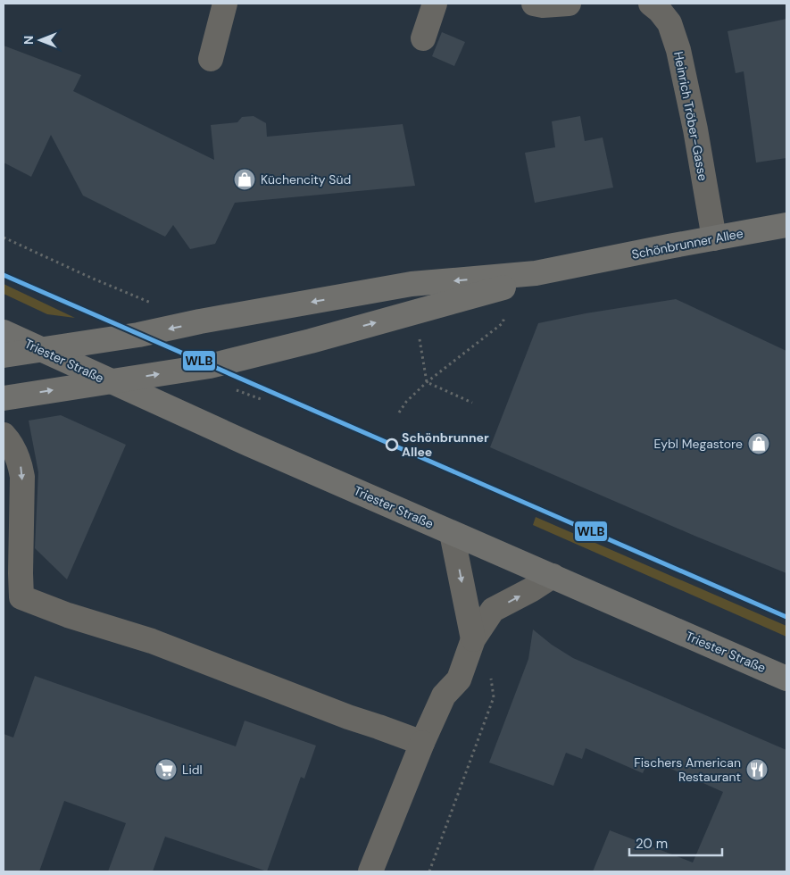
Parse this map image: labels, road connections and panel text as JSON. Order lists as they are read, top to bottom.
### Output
{
  "streets": {
    "main road": ["Schönbrunner Allee", "Triester Straße"],
    "street": ["Heinrich Tröber-Gasse"]
  },
  "crossings": [
    ["Heinrich Tröber-Gasse", "Schönbrunner Allee"]
  ],
  "places": {
    "shop": ["Küchencity Süd", "Eybl Megastore"],
    "other": ["Schönbrunner Allee"],
    "supermarket": ["Lidl"],
    "restaurant": ["Fischers American Restaurant"]
  },
  "lines": ["transit line WLB"],
  "scale_bar": "20 m",
  "north": "left"
}
